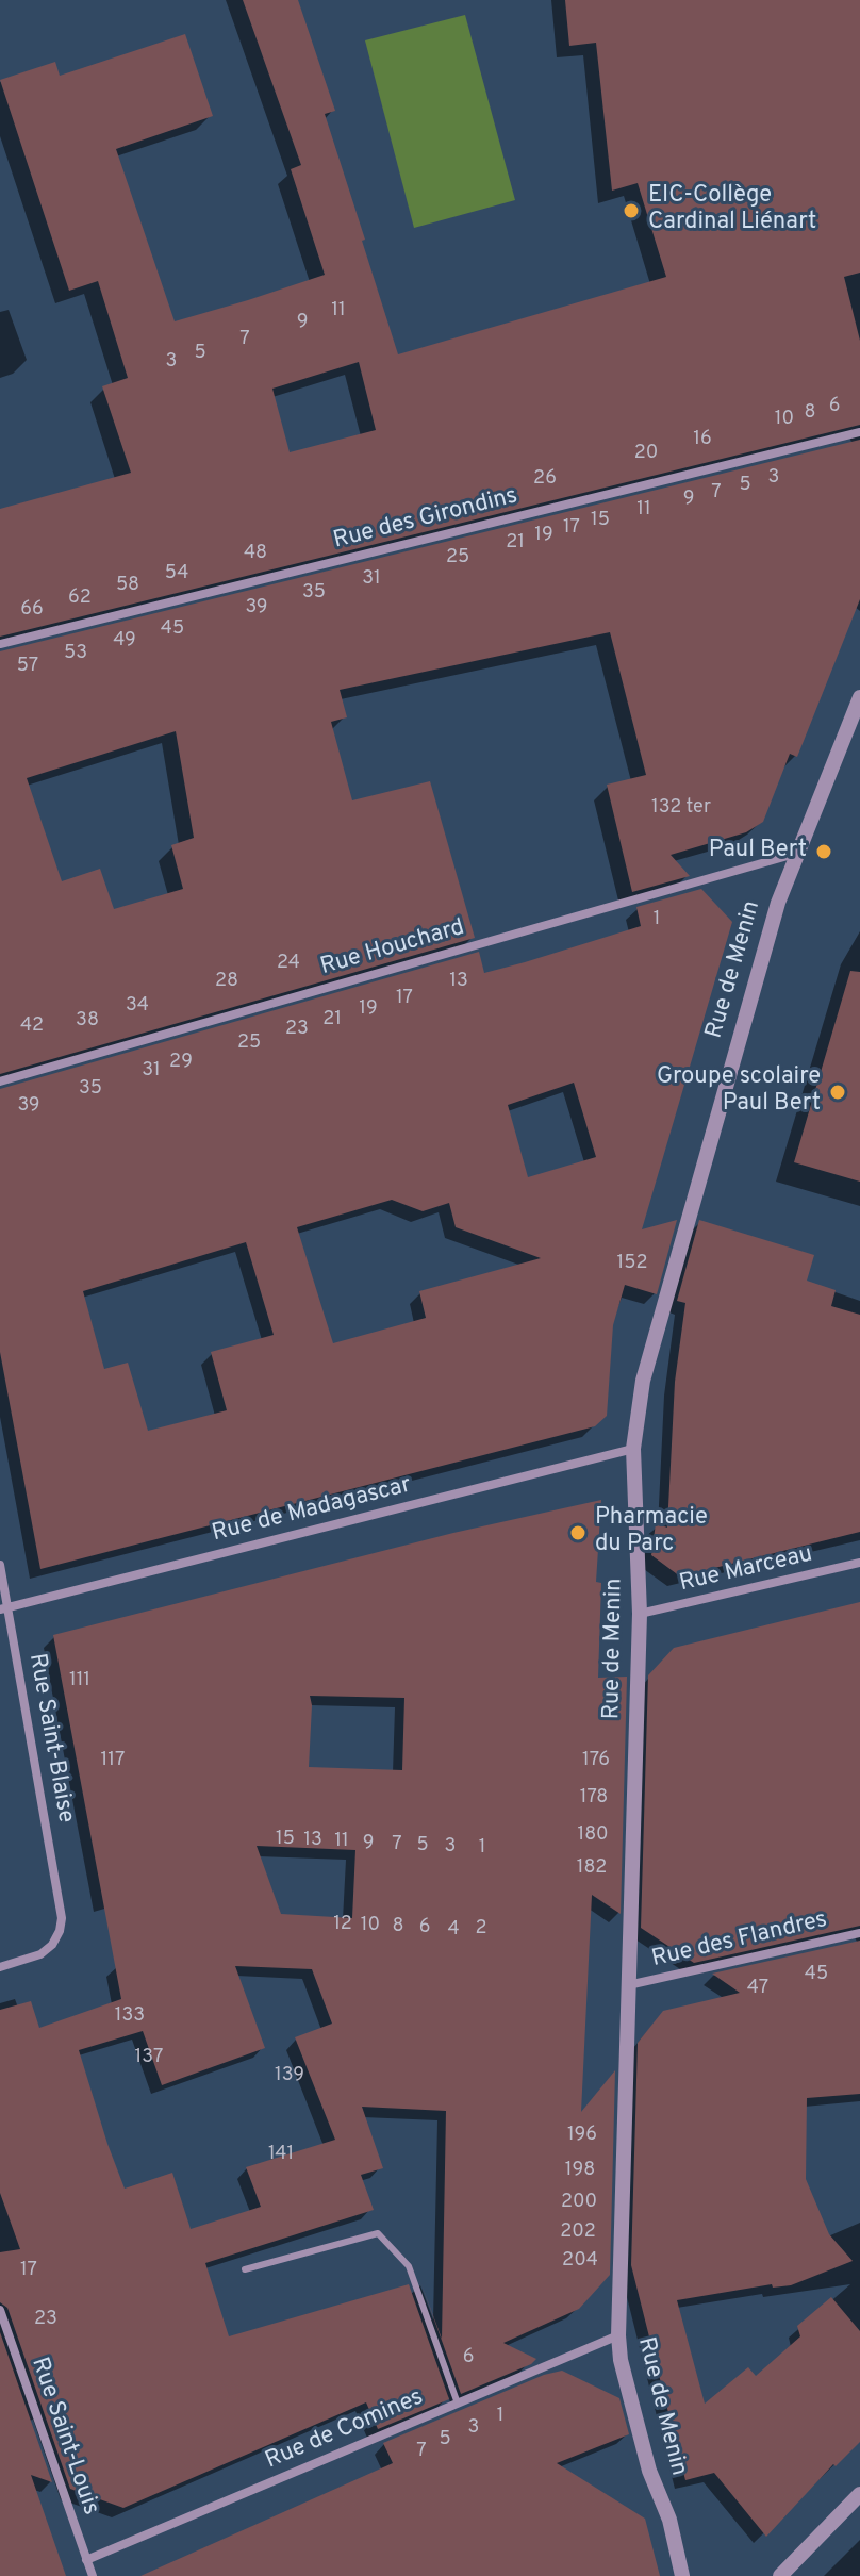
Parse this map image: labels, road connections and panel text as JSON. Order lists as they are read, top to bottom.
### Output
{
  "streets": {
    "street": [
      "Rue des Girondins",
      "Rue Houchard",
      "Rue de Menin",
      "Rue de Madagascar",
      "Rue Marceau",
      "Rue Saint-Blaise",
      "Rue des Flandres",
      "Rue de Comines",
      "Rue Saint-Louis"
    ]
  },
  "crossings": [
    ["Rue Houchard", "Rue de Menin"],
    ["Rue de Menin", "Rue de Madagascar"],
    ["Rue de Menin", "Rue Marceau"],
    ["Rue de Menin", "Rue des Flandres"],
    ["Rue de Menin", "Rue de Comines"],
    ["Rue de Madagascar", "Rue Saint-Blaise"],
    ["Rue de Comines", "Rue Saint-Louis"]
  ],
  "places": [
    "EIC-Collège Cardinal Liénart",
    "Paul Bert",
    "Groupe scolaire Paul Bert",
    "Pharmacie du Parc"
  ],
  "house_numbers": [
    "11",
    "9",
    "7",
    "5",
    "3",
    "6",
    "8",
    "10",
    "16",
    "20",
    "3",
    "26",
    "5",
    "7",
    "9",
    "11",
    "15",
    "17",
    "19",
    "21",
    "48",
    "25",
    "54",
    "31",
    "58",
    "35",
    "62",
    "39",
    "66",
    "45",
    "49",
    "53",
    "57",
    "132 ter",
    "1",
    "24",
    "28",
    "13",
    "17",
    "34",
    "19",
    "21",
    "38",
    "42",
    "23",
    "25",
    "29",
    "31",
    "35",
    "39",
    "152",
    "111",
    "117",
    "176",
    "178",
    "180",
    "15",
    "13",
    "11",
    "9",
    "7",
    "5",
    "3",
    "1",
    "182",
    "12",
    "10",
    "8",
    "6",
    "2",
    "4",
    "45",
    "47",
    "133",
    "137",
    "139",
    "196",
    "141",
    "198",
    "200",
    "202",
    "204",
    "17",
    "23",
    "6",
    "1",
    "3",
    "5",
    "7"
  ]
}
